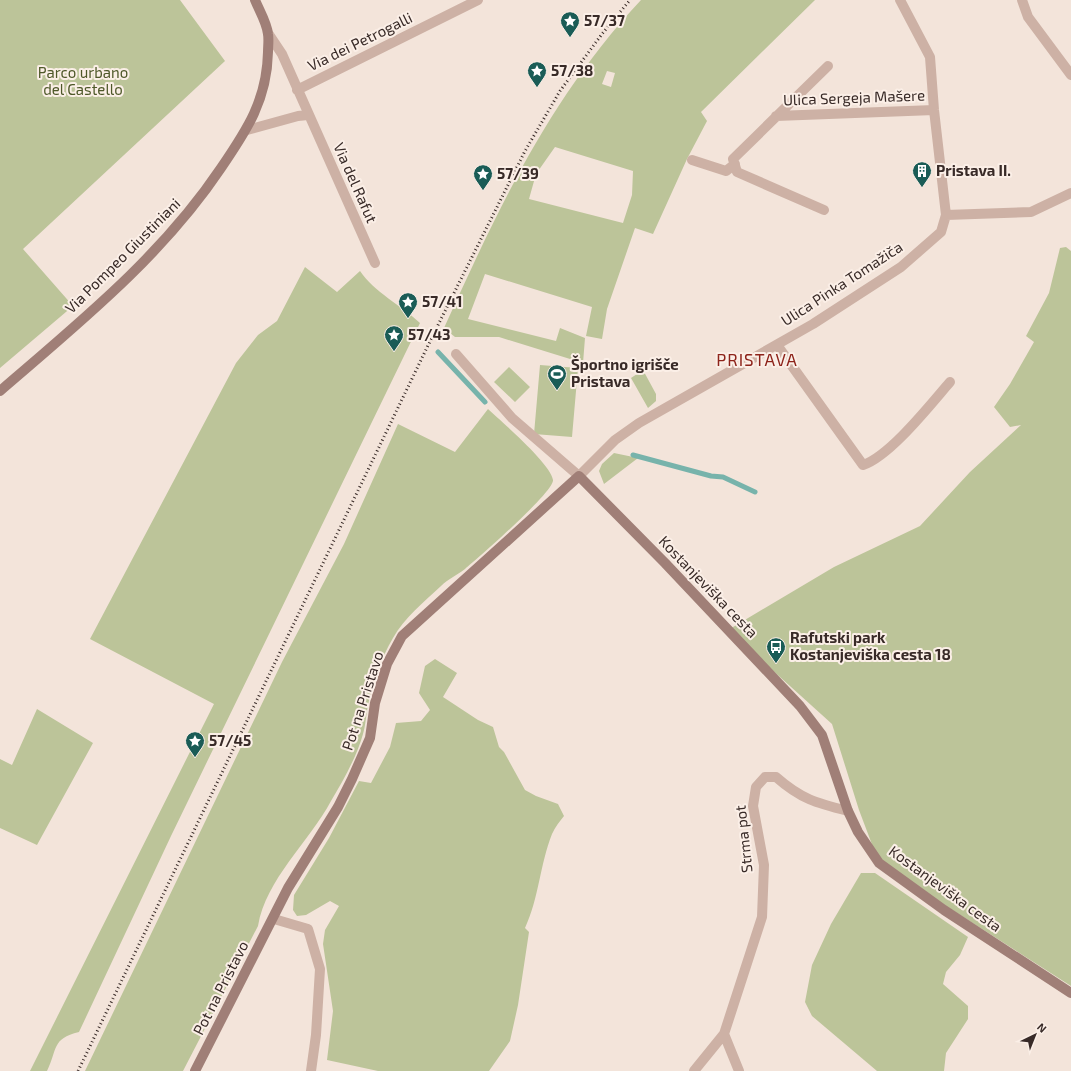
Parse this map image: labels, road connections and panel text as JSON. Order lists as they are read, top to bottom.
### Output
{
  "streets": {
    "street": [
      "Via dei Petrogalli",
      "Ulica Sergeja Mašere",
      "Via del Rafut",
      "Via Pompeo Giustiniani",
      "Ulica Pinka Tomažiča",
      "Kostanjeviška cesta",
      "Pot na Pristavo",
      "Strma pot"
    ]
  },
  "crossings": [
    ["Via dei Petrogalli", "Via del Rafut"],
    ["Ulica Sergeja Mašere", "Ulica Pinka Tomažiča"],
    ["Via del Rafut", "Via Pompeo Giustiniani"],
    ["Ulica Pinka Tomažiča", "Kostanjeviška cesta"],
    ["Ulica Pinka Tomažiča", "Pot na Pristavo"],
    ["Kostanjeviška cesta", "Pot na Pristavo"],
    ["Kostanjeviška cesta", "Strma pot"]
  ],
  "districts": ["PRISTAVA"],
  "parks": ["Parco urbano del Castello"],
  "places": {
    "place": [
      "57/37",
      "57/38",
      "57/39",
      "57/41",
      "57/43",
      "57/45"
    ],
    "building": ["Pristava II."],
    "sports": ["Športno igrišče Pristava"],
    "bus stop": ["Rafutski park Kostanjeviška cesta 18"]
  },
  "north": "top right"
}
